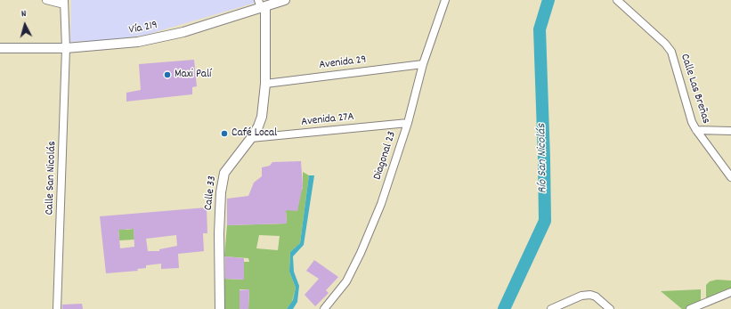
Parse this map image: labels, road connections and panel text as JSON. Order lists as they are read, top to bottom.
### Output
{
  "streets": {
    "main road": ["Vía 219", "Calle 33"],
    "street": [
      "Avenida 29",
      "Calle Las Breñas",
      "Avenida 27A",
      "Diagonal 23",
      "Calle San Nicolás"
    ]
  },
  "crossings": [
    ["Vía 219", "Calle San Nicolás"],
    ["Vía 219", "Calle 33"],
    ["Avenida 29", "Diagonal 23"],
    ["Avenida 29", "Calle 33"],
    ["Avenida 27A", "Diagonal 23"],
    ["Avenida 27A", "Calle 33"]
  ],
  "water": ["Río San Nicolás"],
  "places": ["Maxi Palí", "Café Local"],
  "north": "top"
}
